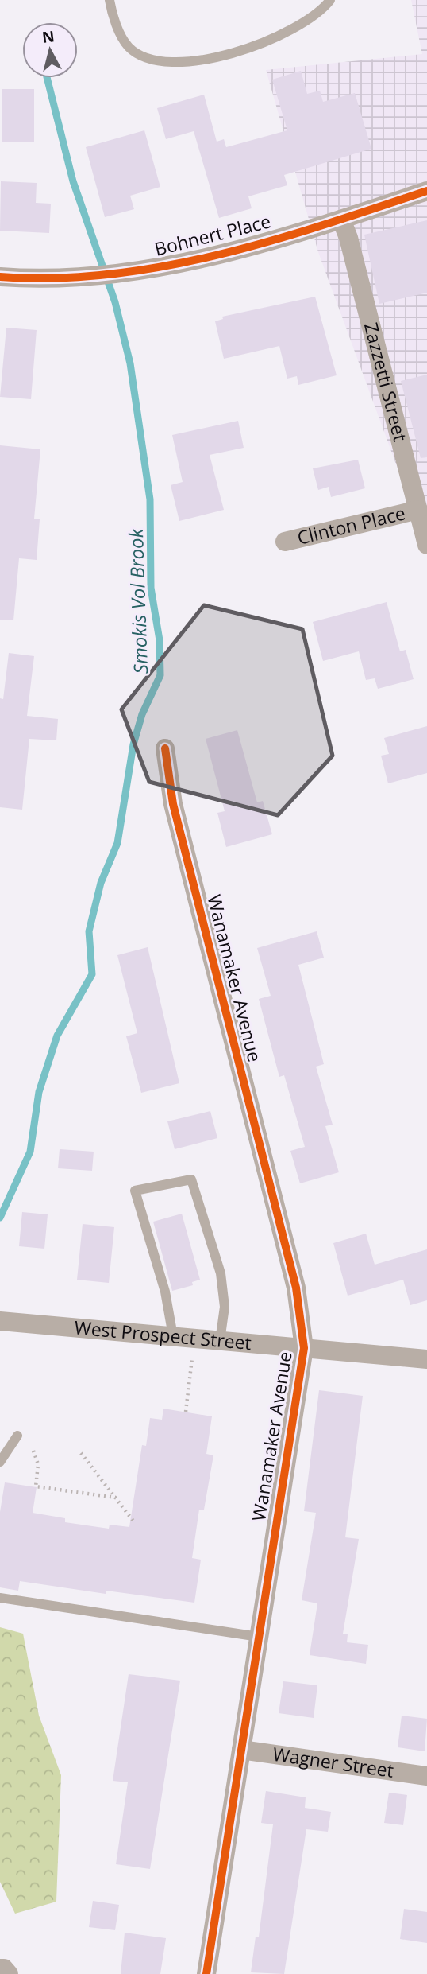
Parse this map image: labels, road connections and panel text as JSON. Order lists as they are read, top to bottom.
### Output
{
  "streets": {
    "street": [
      "Bohnert Place",
      "Zazzetti Street",
      "Clinton Place",
      "Wanamaker Avenue",
      "West Prospect Street",
      "Wagner Street"
    ]
  },
  "crossings": [
    ["Bohnert Place", "Zazzetti Street"],
    ["Zazzetti Street", "Clinton Place"],
    ["Wanamaker Avenue", "West Prospect Street"],
    ["Wanamaker Avenue", "Wagner Street"]
  ],
  "water": ["Smokis Vol Brook"],
  "north": "top"
}
